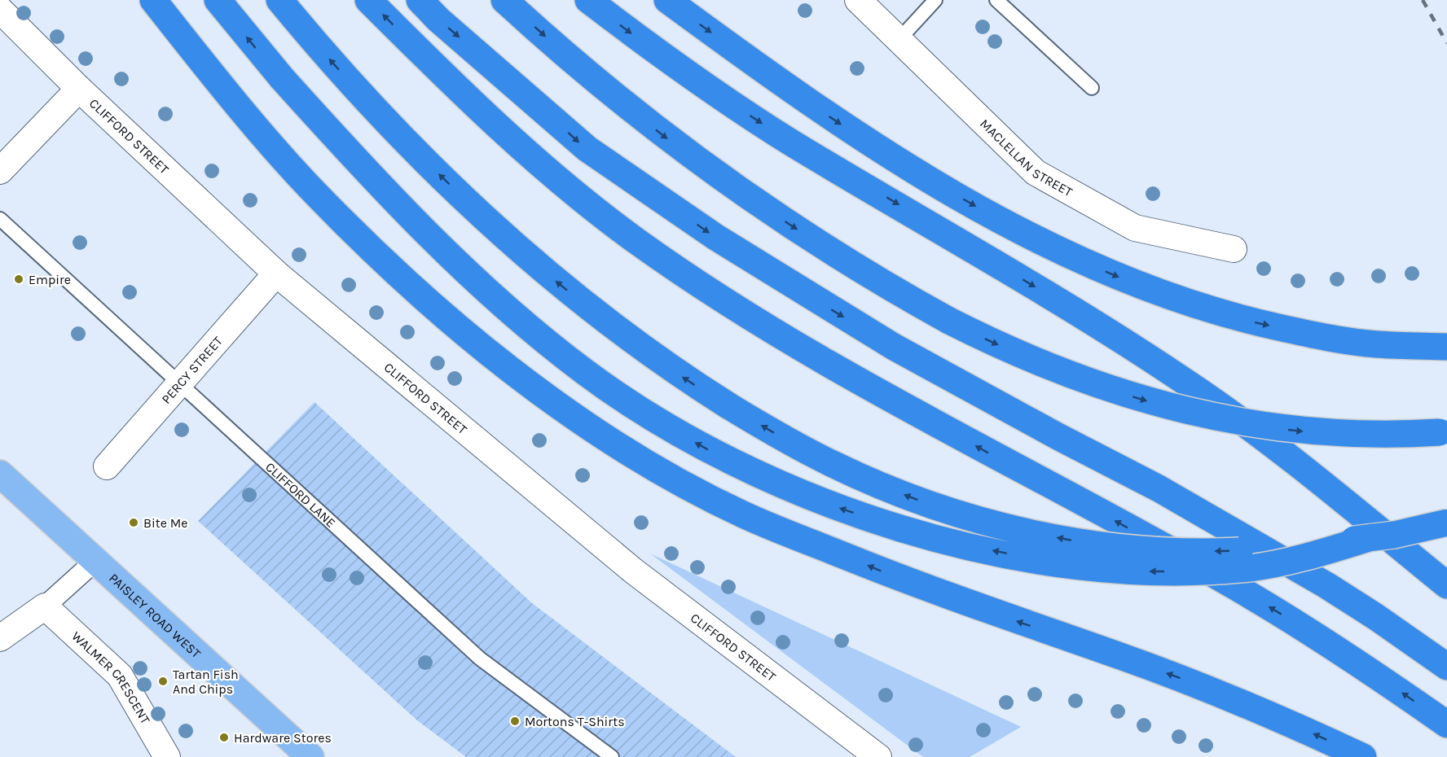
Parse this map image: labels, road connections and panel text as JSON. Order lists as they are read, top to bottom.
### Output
{
  "streets": {
    "main road": ["PAISLEY ROAD WEST"],
    "street": [
      "CLIFFORD STREET",
      "MACLELLAN STREET",
      "PERCY STREET",
      "WALMER CRESCENT"
    ],
    "lane": ["CLIFFORD LANE"]
  },
  "crossings": [
    ["CLIFFORD STREET", "PERCY STREET"],
    ["PERCY STREET", "CLIFFORD LANE"]
  ],
  "places": [
    "Empire",
    "Bite Me",
    "Tartan Fish And Chips",
    "Mortons T-Shirts",
    "Hardware Stores"
  ]
}
